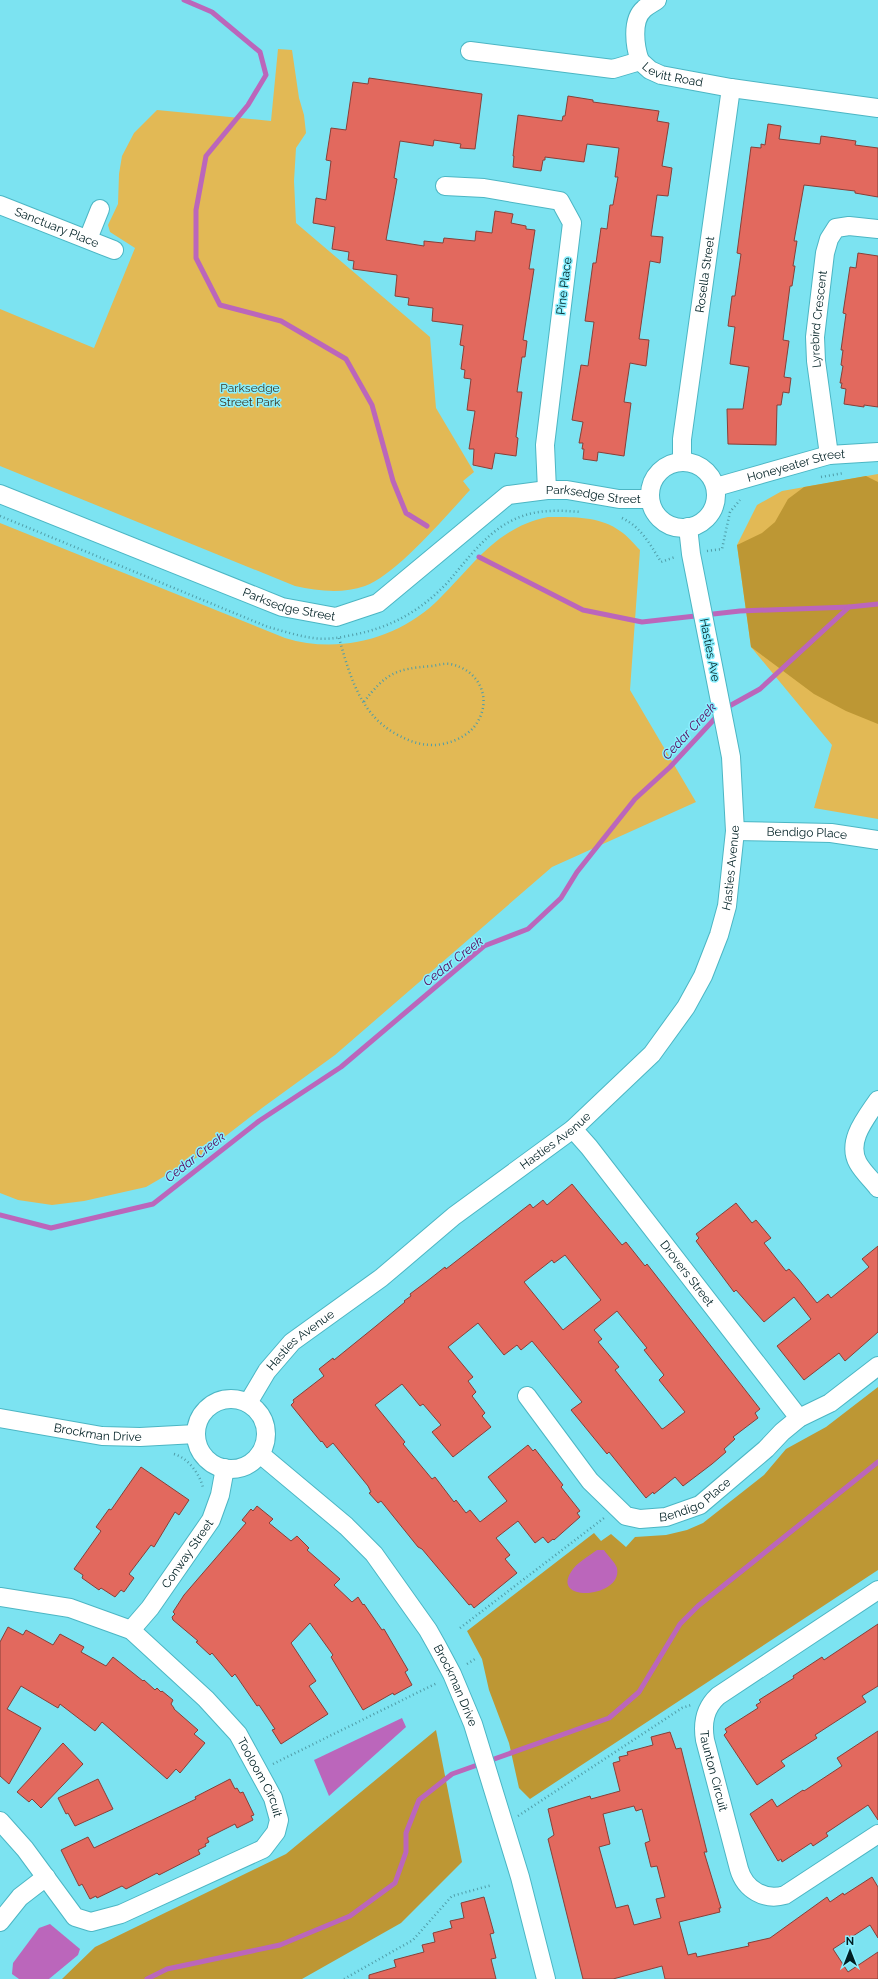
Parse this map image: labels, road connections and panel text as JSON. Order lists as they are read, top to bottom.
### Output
{
  "streets": {
    "street": [
      "Levitt Road",
      "Sanctuary Place",
      "Rosella Street",
      "Pine Place",
      "Lyrebird Crescent",
      "Honeyeater Street",
      "Parksedge Street",
      "Hasties Ave",
      "Bendigo Place",
      "Hasties Avenue",
      "Drovers Street",
      "Brockman Drive",
      "Conway Street",
      "Taunton Circuit",
      "Tooloom Circuit"
    ]
  },
  "crossings": [
    ["Levitt Road", "Rosella Street"],
    ["Rosella Street", "Honeyeater Street"],
    ["Rosella Street", "Parksedge Street"],
    ["Rosella Street", "Hasties Ave"],
    ["Pine Place", "Parksedge Street"],
    ["Lyrebird Crescent", "Honeyeater Street"],
    ["Honeyeater Street", "Parksedge Street"],
    ["Honeyeater Street", "Hasties Ave"],
    ["Parksedge Street", "Hasties Ave"],
    ["Hasties Ave", "Hasties Avenue"],
    ["Bendigo Place", "Hasties Avenue"],
    ["Bendigo Place", "Drovers Street"],
    ["Hasties Avenue", "Drovers Street"],
    ["Hasties Avenue", "Brockman Drive"],
    ["Hasties Avenue", "Conway Street"],
    ["Brockman Drive", "Conway Street"],
    ["Conway Street", "Tooloom Circuit"]
  ],
  "water": ["Cedar Creek"],
  "parks": ["Parksedge Street Park"],
  "north": "top"
}
